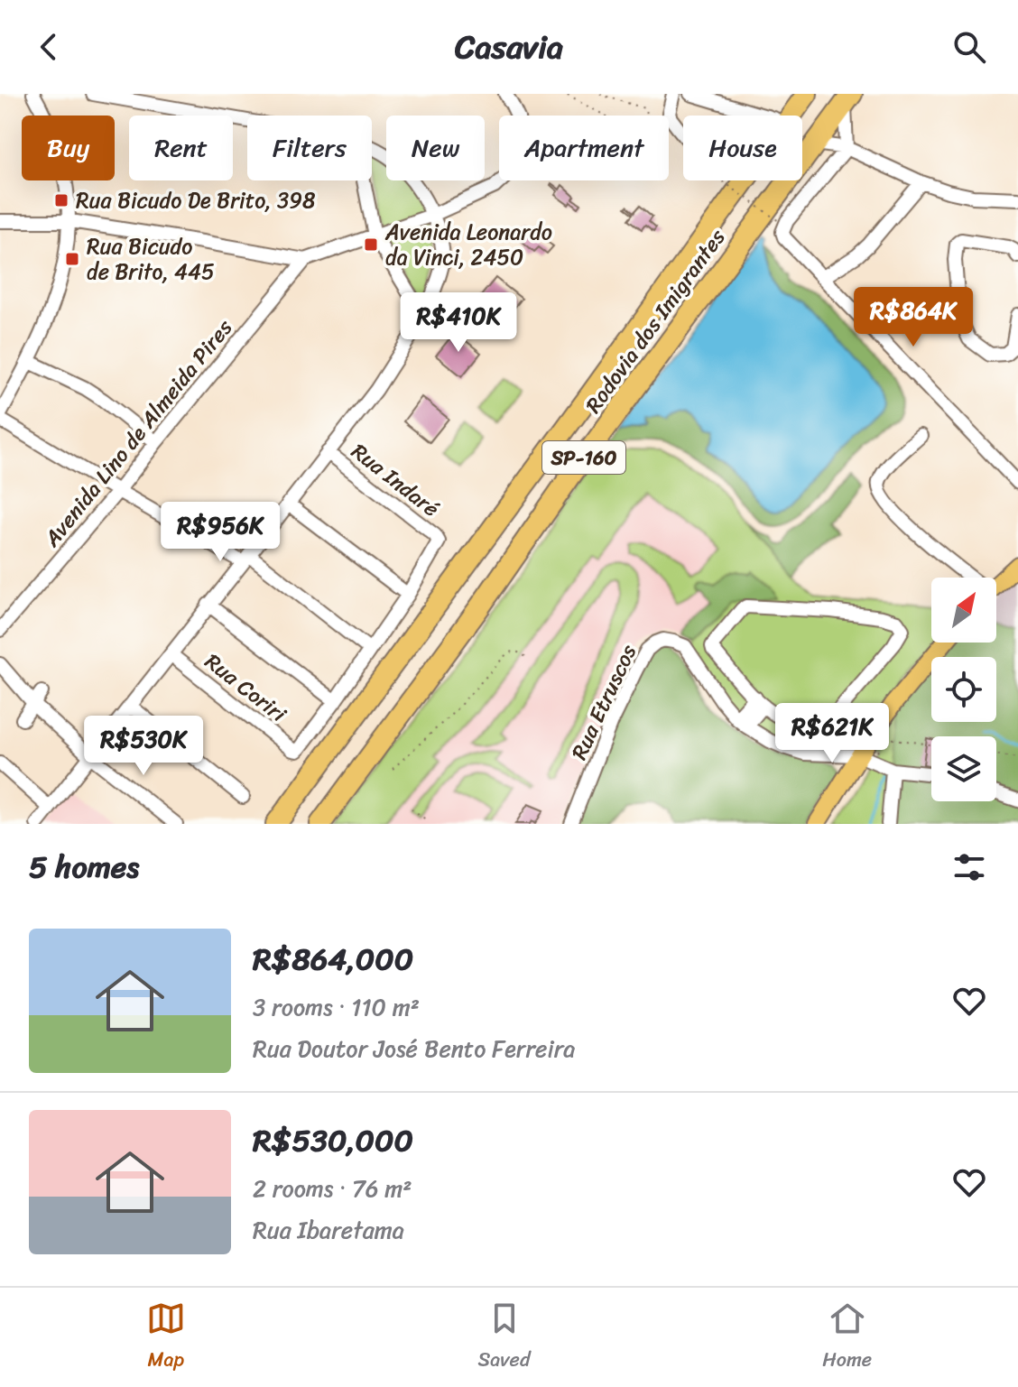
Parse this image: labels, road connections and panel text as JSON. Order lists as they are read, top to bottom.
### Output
{
  "streets": {
    "highway": ["Rodovia dos Imigrantes", "SP-160"],
    "street": [
      "Avenida Lino de Almeida Pires",
      "Rua Indaré",
      "Rua Coriri",
      "Rua Etruscos"
    ]
  },
  "places": {
    "transit": ["Rua Bicudo De Brito, 398", "Avenida Leonardo da Vinci, 2450", "Rua Bicudo de Brito, 445"]
  },
  "north": "top right",
  "page": {
    "header": "Casavia",
    "chip": [
      "Buy",
      "Rent",
      "Filters",
      "New",
      "Apartment",
      "House"
    ],
    "price": [
      "R$864K",
      "R$410K",
      "R$956K",
      "R$621K",
      "R$530K"
    ],
    "heading": "5 homes",
    "list": [
      {
        "name": "R$864,000",
        "note": "3 rooms · 110 m² · Rua Doutor José Bento Ferreira"
      },
      {
        "name": "R$530,000",
        "note": "2 rooms · 76 m² · Rua Ibaretama"
      }
    ],
    "tabs": ["Map", "Saved", "Home"]
  }
}
